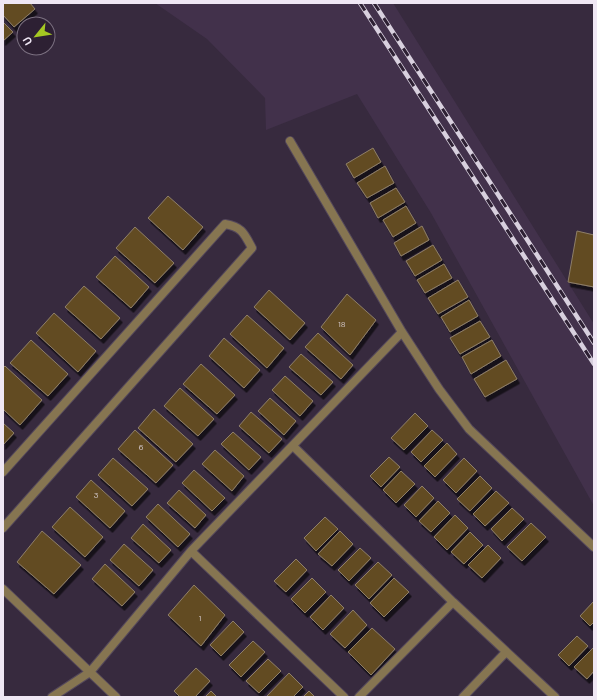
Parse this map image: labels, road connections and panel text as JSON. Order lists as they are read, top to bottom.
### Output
{
  "house_numbers": [
    "18",
    "6",
    "3",
    "1"
  ],
  "north": "bottom left"
}
